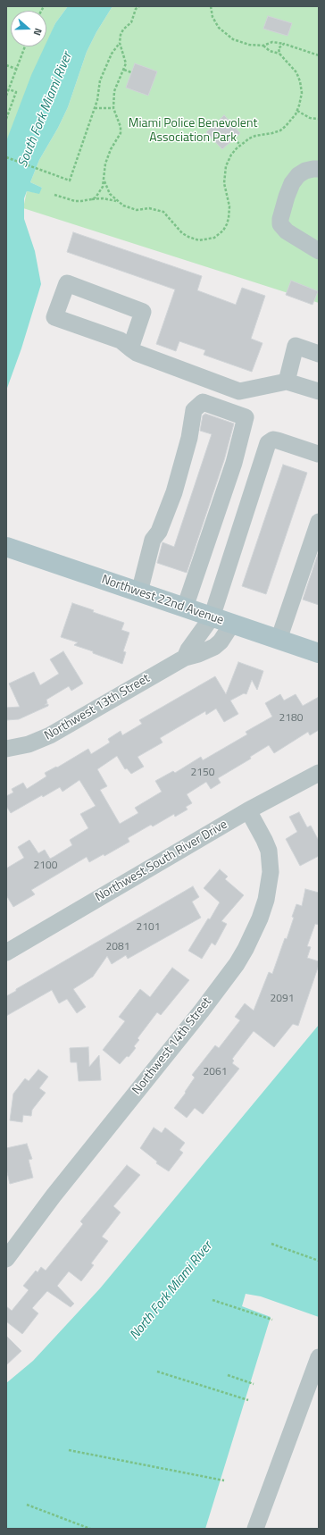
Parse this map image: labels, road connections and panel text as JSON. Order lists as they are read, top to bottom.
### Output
{
  "streets": {
    "main road": ["Northwest 22nd Avenue"],
    "street": ["Northwest 13th Street", "Northwest South River Drive", "Northwest 14th Street"]
  },
  "crossings": [
    ["Northwest 22nd Avenue", "Northwest 13th Street"],
    ["Northwest South River Drive", "Northwest 14th Street"]
  ],
  "water": ["South Fork Miami River", "North Fork Miami River"],
  "parks": ["Miami Police Benevolent Association Park"],
  "house_numbers": [
    "2180",
    "2150",
    "2100",
    "2101",
    "2081",
    "2091",
    "2061"
  ],
  "north": "right"
}
